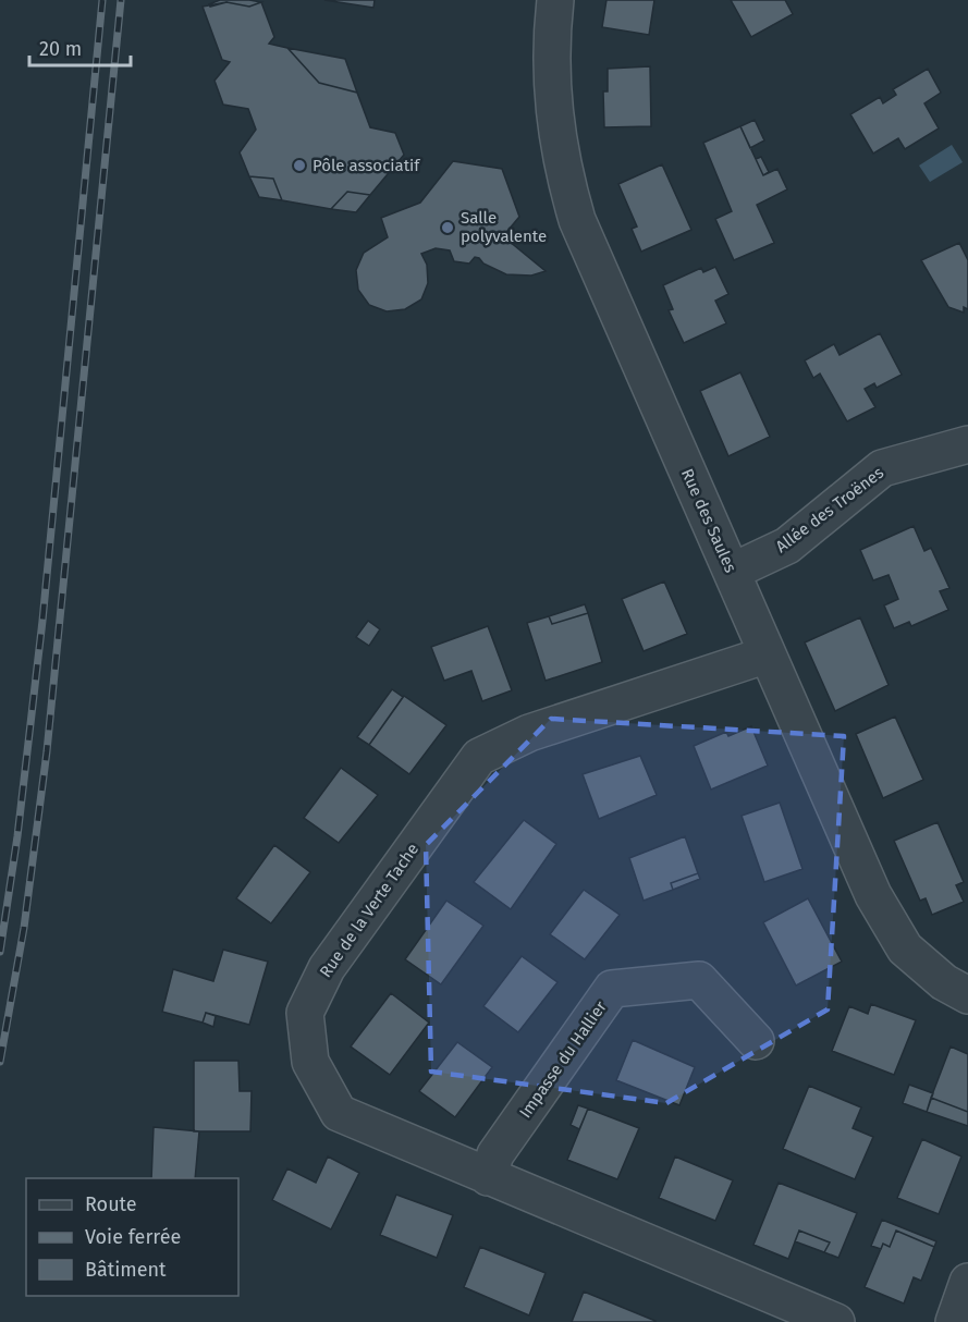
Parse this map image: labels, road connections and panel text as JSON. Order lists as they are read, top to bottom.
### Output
{
  "streets": {
    "street": [
      "Allée des Troënes",
      "Rue des Saules",
      "Rue de la Verte Tache",
      "Impasse du Hallier"
    ]
  },
  "crossings": [
    ["Allée des Troënes", "Rue des Saules"],
    ["Rue des Saules", "Rue de la Verte Tache"],
    ["Rue de la Verte Tache", "Impasse du Hallier"]
  ],
  "places": ["Pôle associatif", "Salle polyvalente"],
  "legend": ["Route", "Voie ferrée", "Bâtiment"],
  "scale_bar": "20 m"
}
